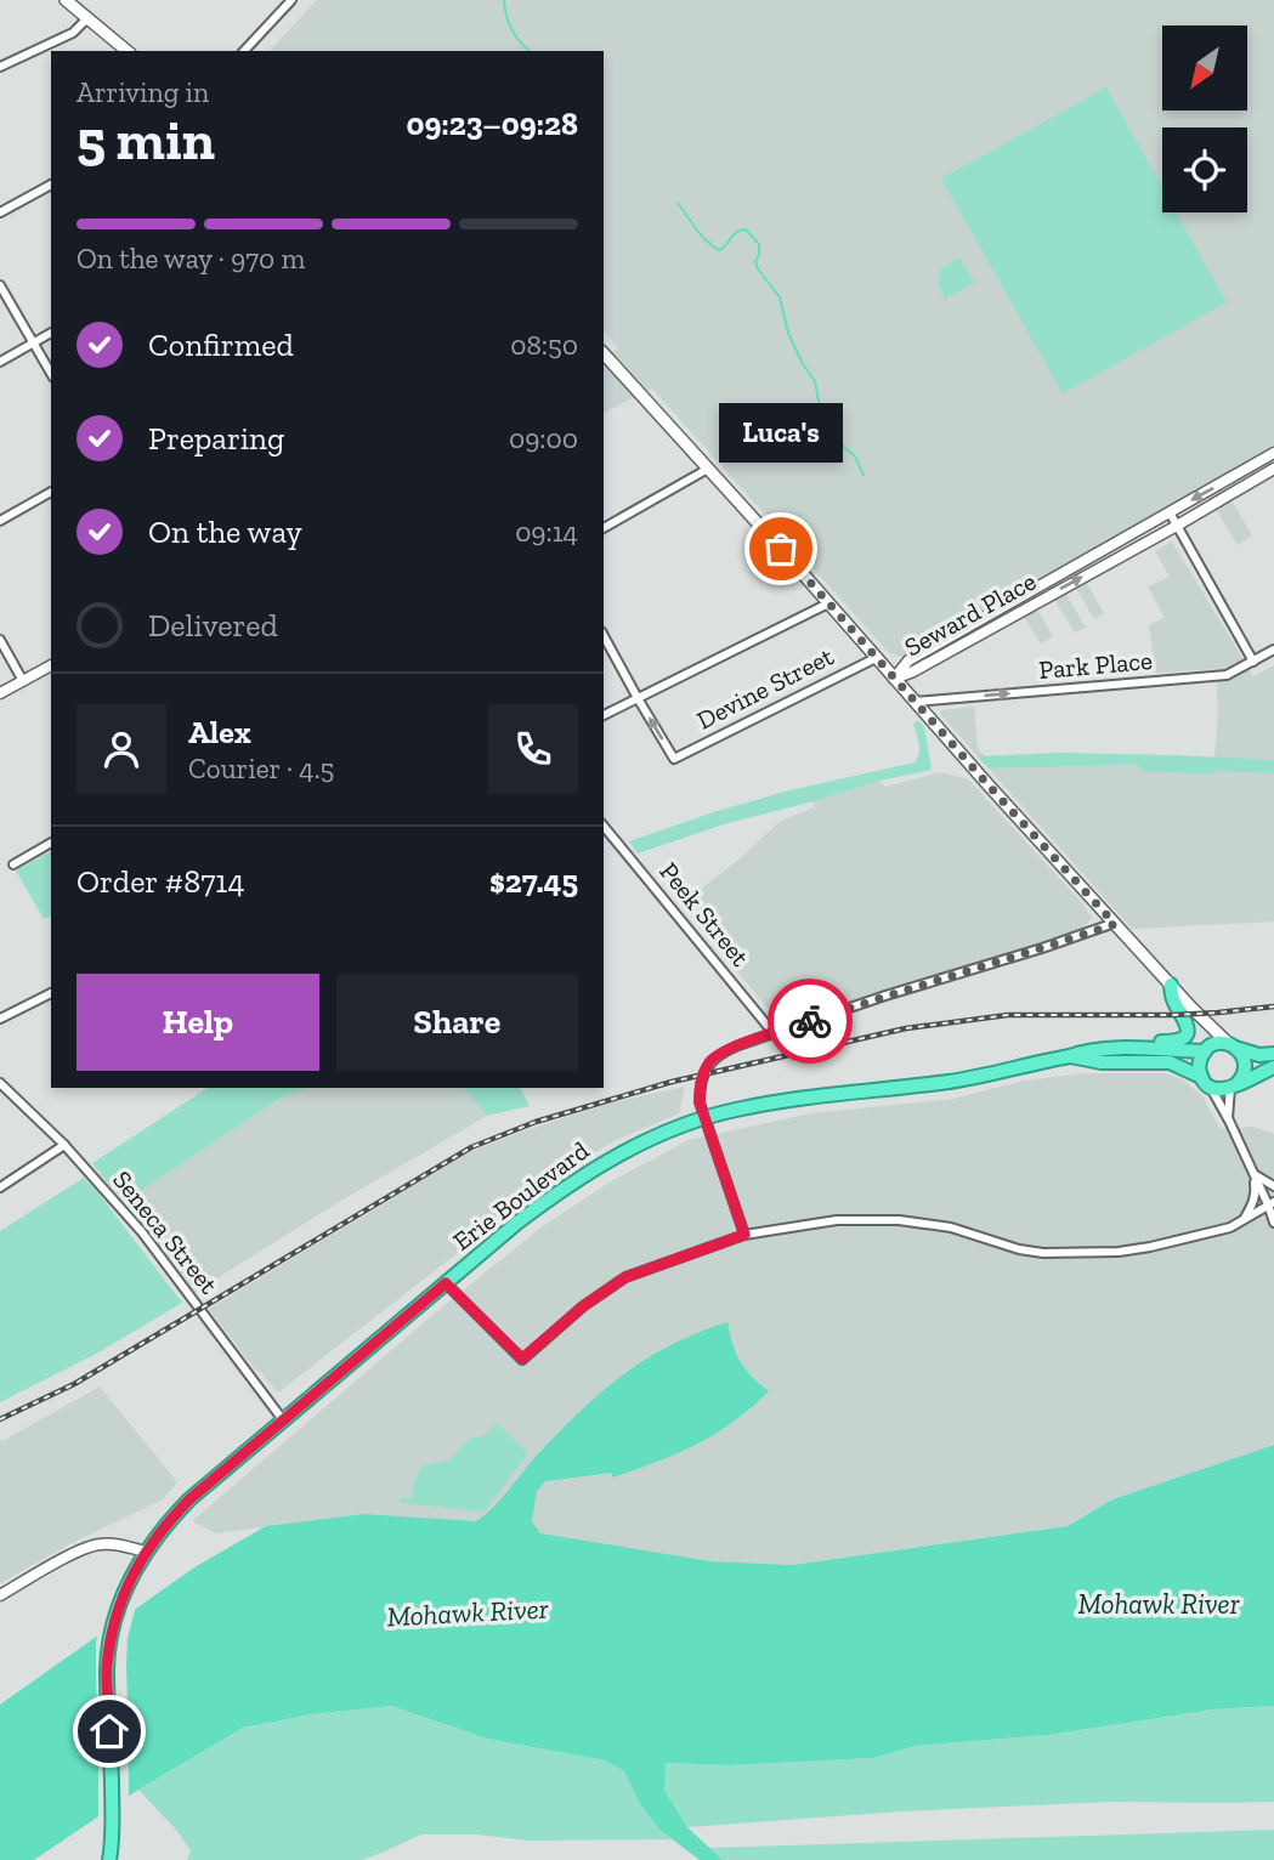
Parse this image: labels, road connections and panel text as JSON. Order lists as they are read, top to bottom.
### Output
{
  "streets": {
    "highway": ["Erie Boulevard"],
    "street": [
      "Seward Place",
      "Park Place",
      "Devine Street",
      "Peek Street",
      "Seneca Street"
    ]
  },
  "crossings": [
    ["Erie Boulevard", "Seneca Street"]
  ],
  "one_way": ["Park Place", "Devine Street"],
  "water": ["Mohawk River"],
  "places": ["Luca's"],
  "north": "bottom left",
  "page": {
    "heading": ["5 min", "Arriving in", "09:23–09:28"],
    "panel": [
      "Alex",
      "Courier · 4.5",
      "Order #8714",
      "$27.45"
    ],
    "bar": "On the way · 970 m",
    "list": [
      ["Confirmed", "08:50"],
      ["Preparing", "09:00"],
      ["On the way", "09:14"],
      "Delivered"
    ],
    "bubble": "Luca's",
    "buttons": ["Help", "Share"]
  }
}
